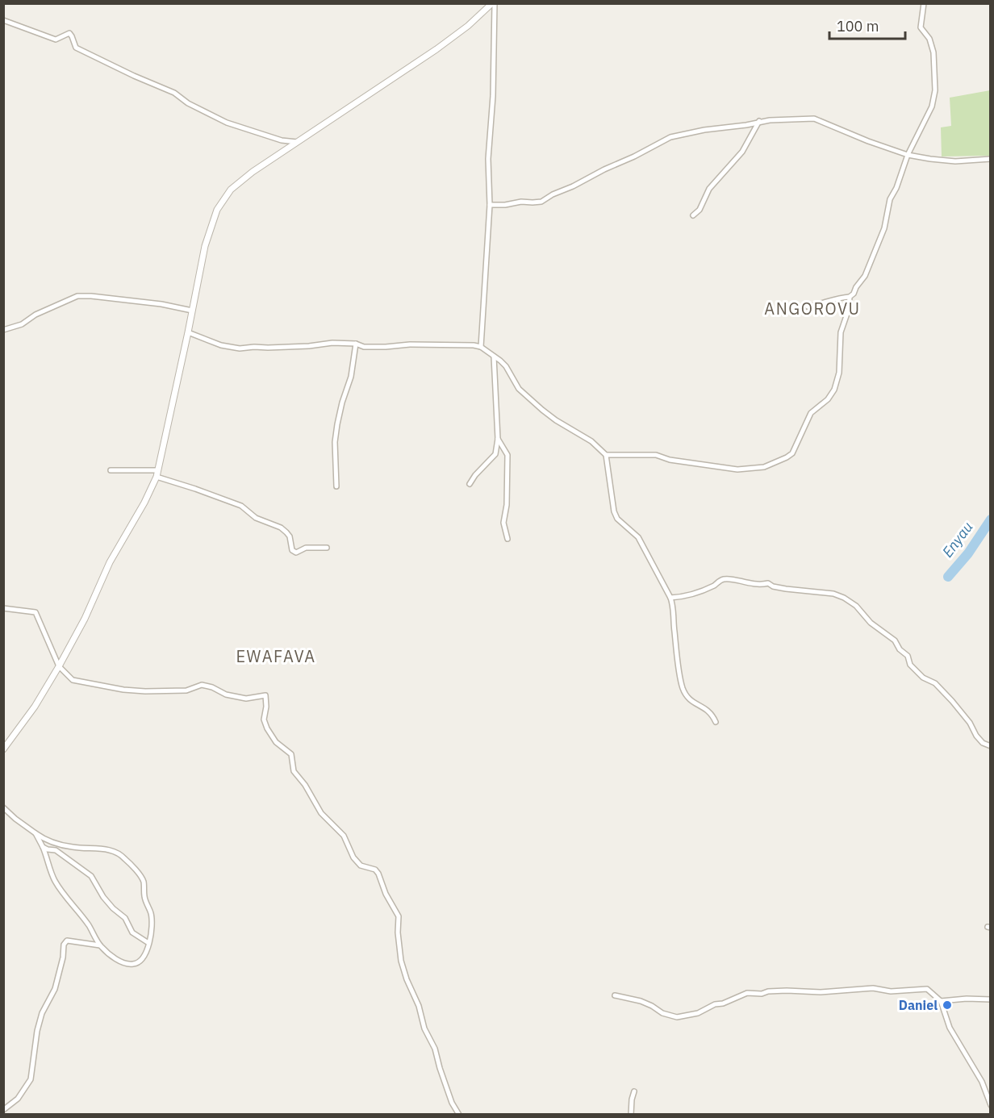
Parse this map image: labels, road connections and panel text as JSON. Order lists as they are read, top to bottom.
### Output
{
  "districts": ["ANGOROVU", "EWAFAVA"],
  "water": ["Enyau"],
  "places": ["Daniel"],
  "scale_bar": "100 m"
}
